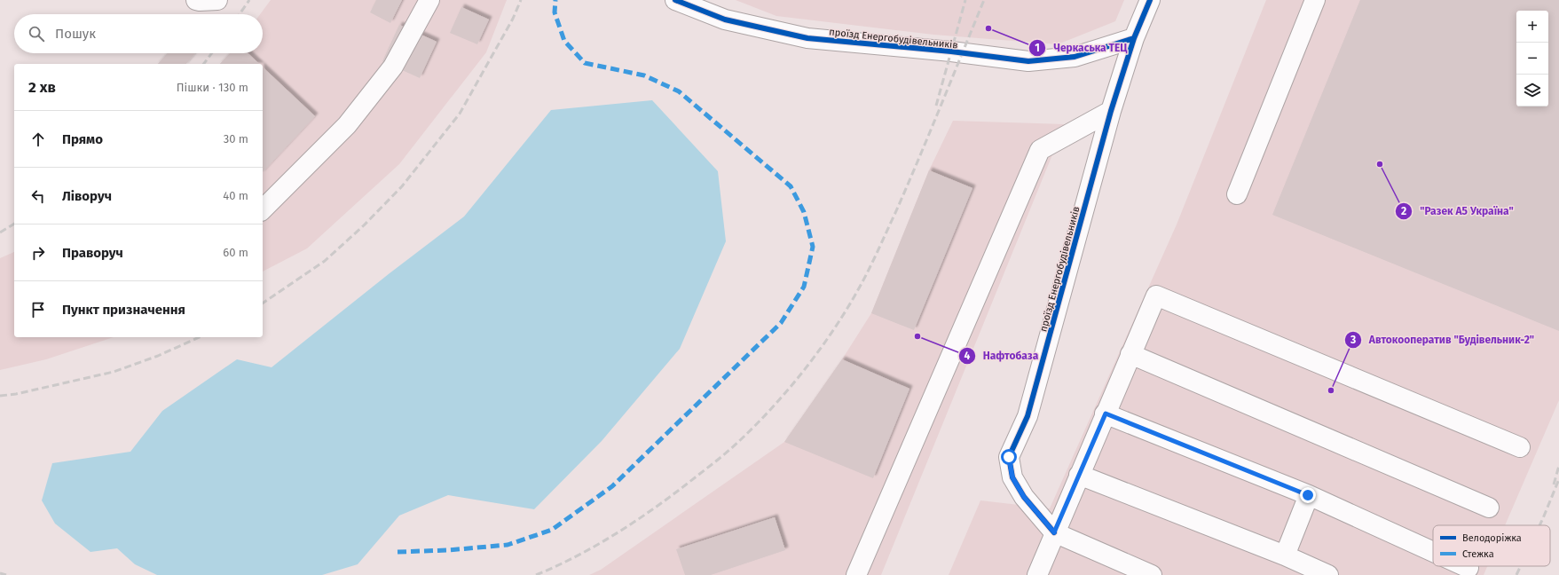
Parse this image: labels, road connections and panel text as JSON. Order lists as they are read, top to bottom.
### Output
{
  "streets": {
    "street": ["проїзд Енергобудівельників"]
  },
  "places": [
    "Черкаська ТЕЦ",
    "\"Разек А5 Україна\"",
    "Нафтобаза",
    "Автокооператив \"Будівельник-2\""
  ],
  "legend": ["Велодоріжка", "Стежка"],
  "page": {
    "map_buttons": ["+", "−"],
    "search": "Пошук",
    "heading": ["2 хв", "Пішки · 130 m"],
    "list": [
      ["Прямо", "30 m"],
      ["Ліворуч", "40 m"],
      ["Праворуч", "60 m"],
      "Пункт призначення"
    ]
  }
}
